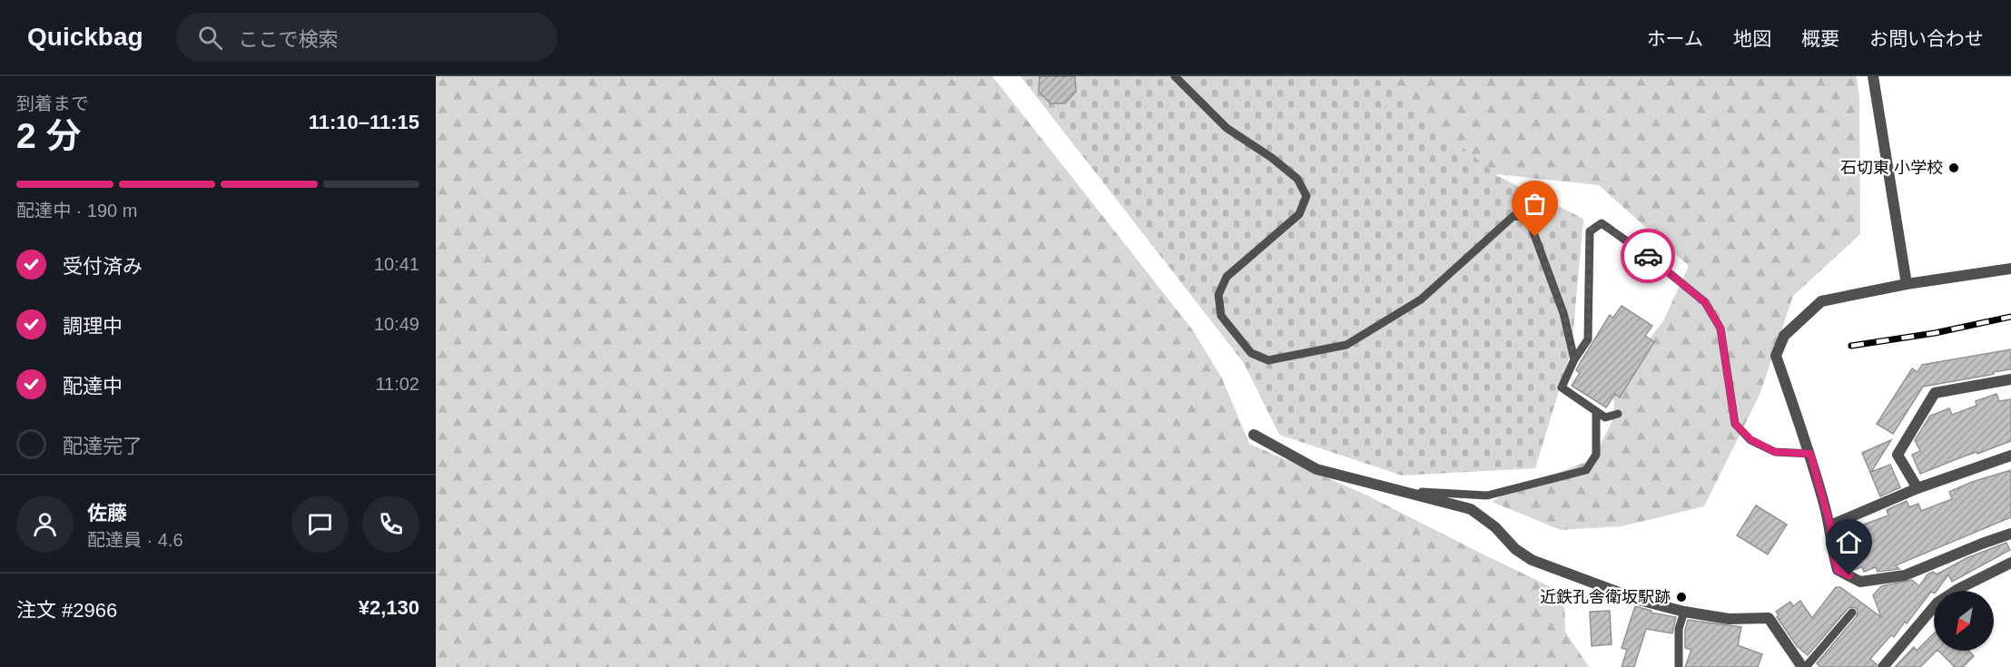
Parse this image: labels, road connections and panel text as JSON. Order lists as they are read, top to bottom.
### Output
{
  "places": ["石切東 小学校", "近鉄孔舎衛坂駅跡"],
  "north": "bottom left",
  "page": {
    "header": "Quickbag",
    "search": "ここで検索",
    "nav": [
      "ホーム",
      "地図",
      "概要",
      "お問い合わせ"
    ],
    "heading": ["2 分", "到着まで", "11:10–11:15"],
    "panel": [
      "佐藤",
      "配達員 · 4.6",
      "注文 #2966",
      "¥2,130"
    ],
    "bar": "配達中 · 190 m",
    "list": [
      ["受付済み", "10:41"],
      ["調理中", "10:49"],
      ["配達中", "11:02"],
      "配達完了"
    ]
  }
}
